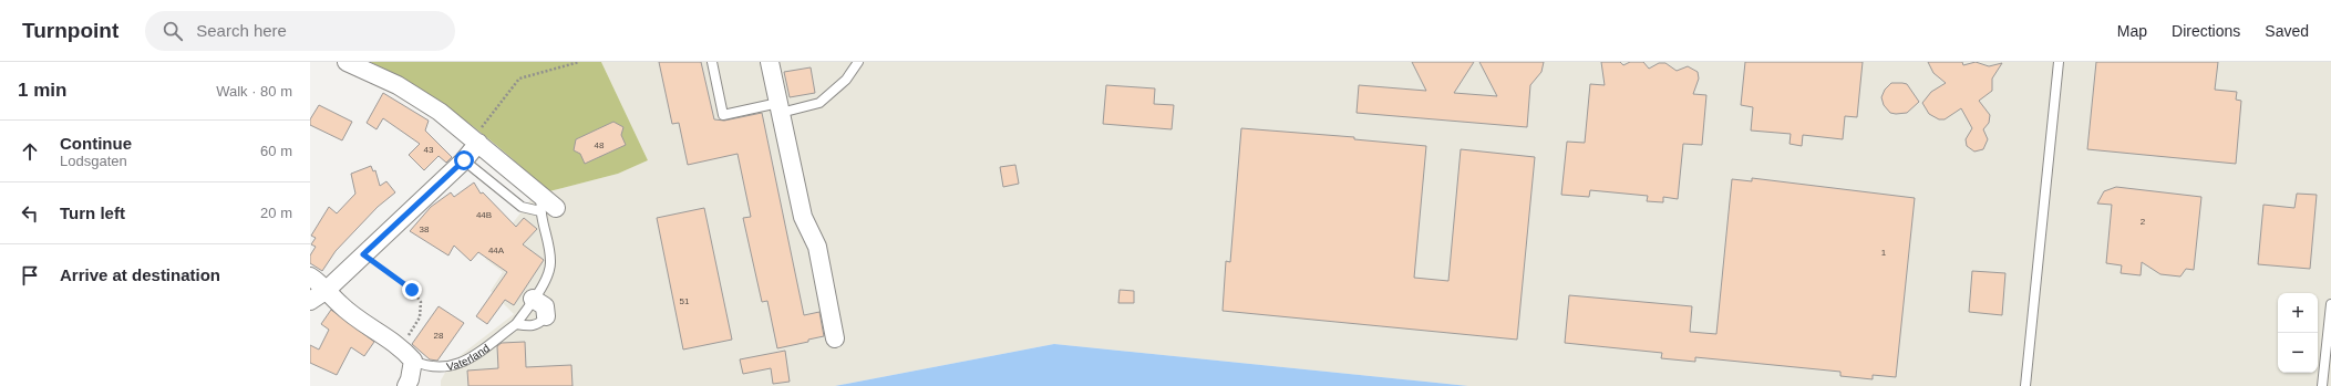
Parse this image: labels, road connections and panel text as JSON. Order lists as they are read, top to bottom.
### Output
{
  "streets": {
    "lane": ["Vaterland"]
  },
  "house_numbers": [
    "48",
    "43",
    "44B",
    "2",
    "38",
    "44A",
    "1",
    "51",
    "28"
  ],
  "page": {
    "header": "Turnpoint",
    "search": "Search here",
    "nav": ["Map", "Directions", "Saved"],
    "heading": ["1 min", "Walk · 80 m"],
    "list": [
      ["Continue", "Lodsgaten", "60 m"],
      ["Turn left", "20 m"],
      "Arrive at destination"
    ],
    "map_buttons": ["+", "−"]
  }
}
